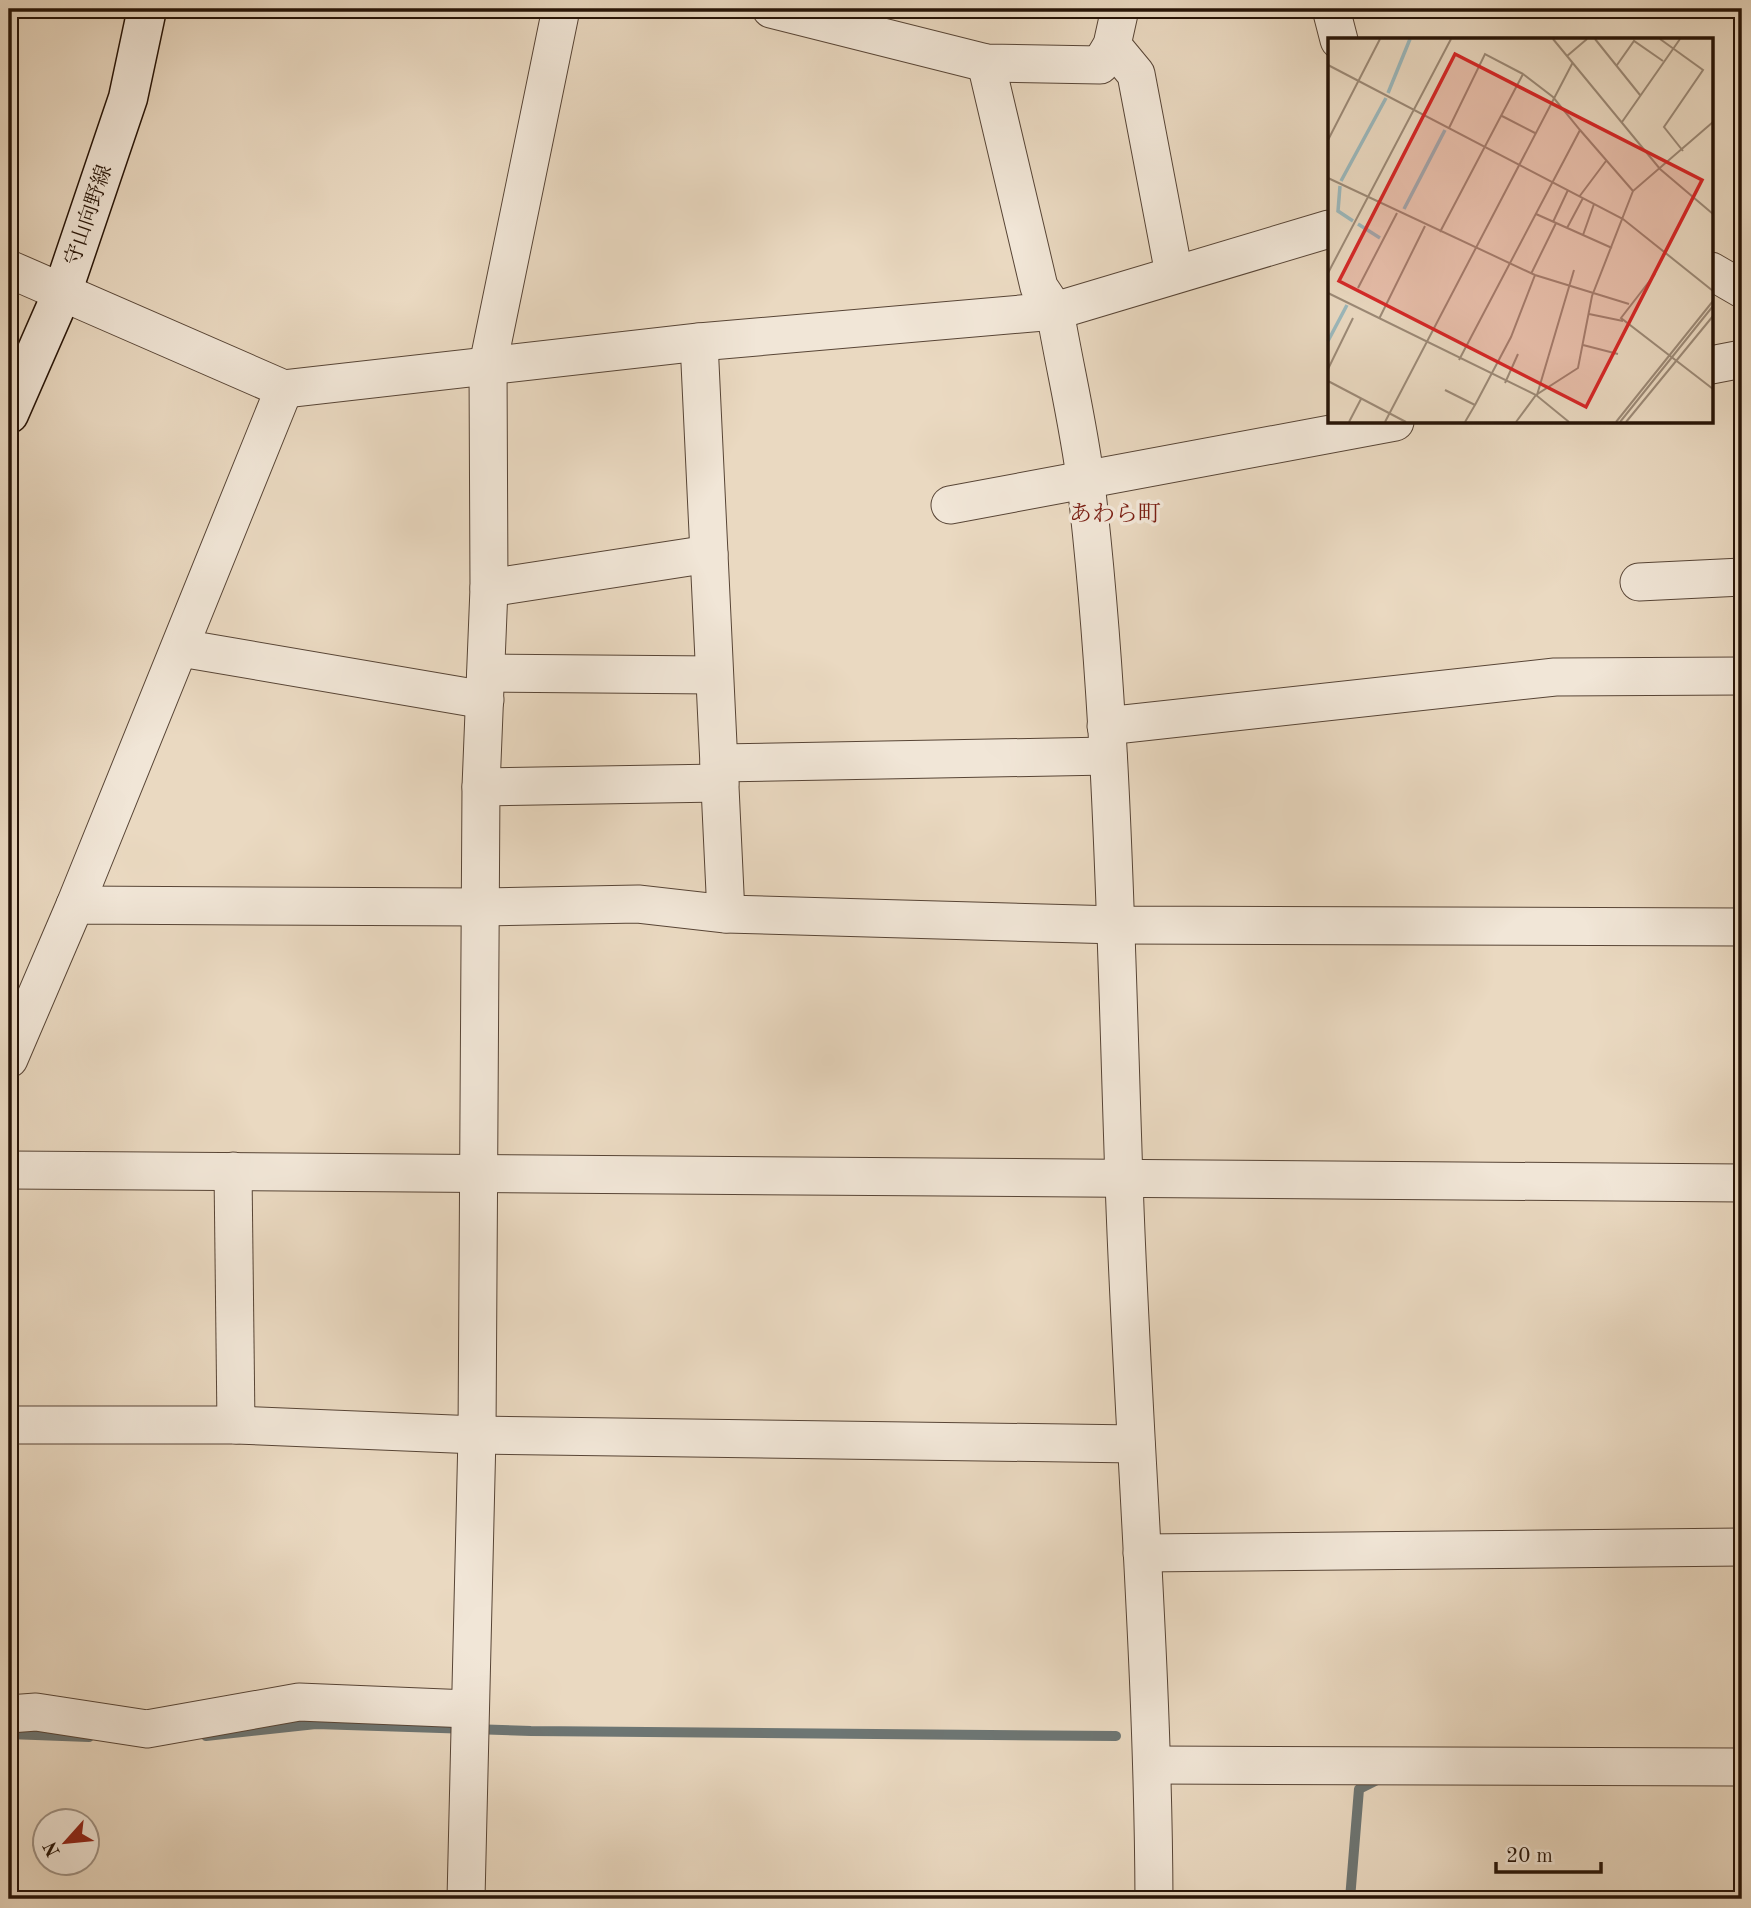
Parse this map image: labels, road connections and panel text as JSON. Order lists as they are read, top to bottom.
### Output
{
  "streets": {
    "main road": ["守山向野線"]
  },
  "districts": ["あわら町"],
  "scale_bar": "20 m",
  "north": "bottom left"
}
